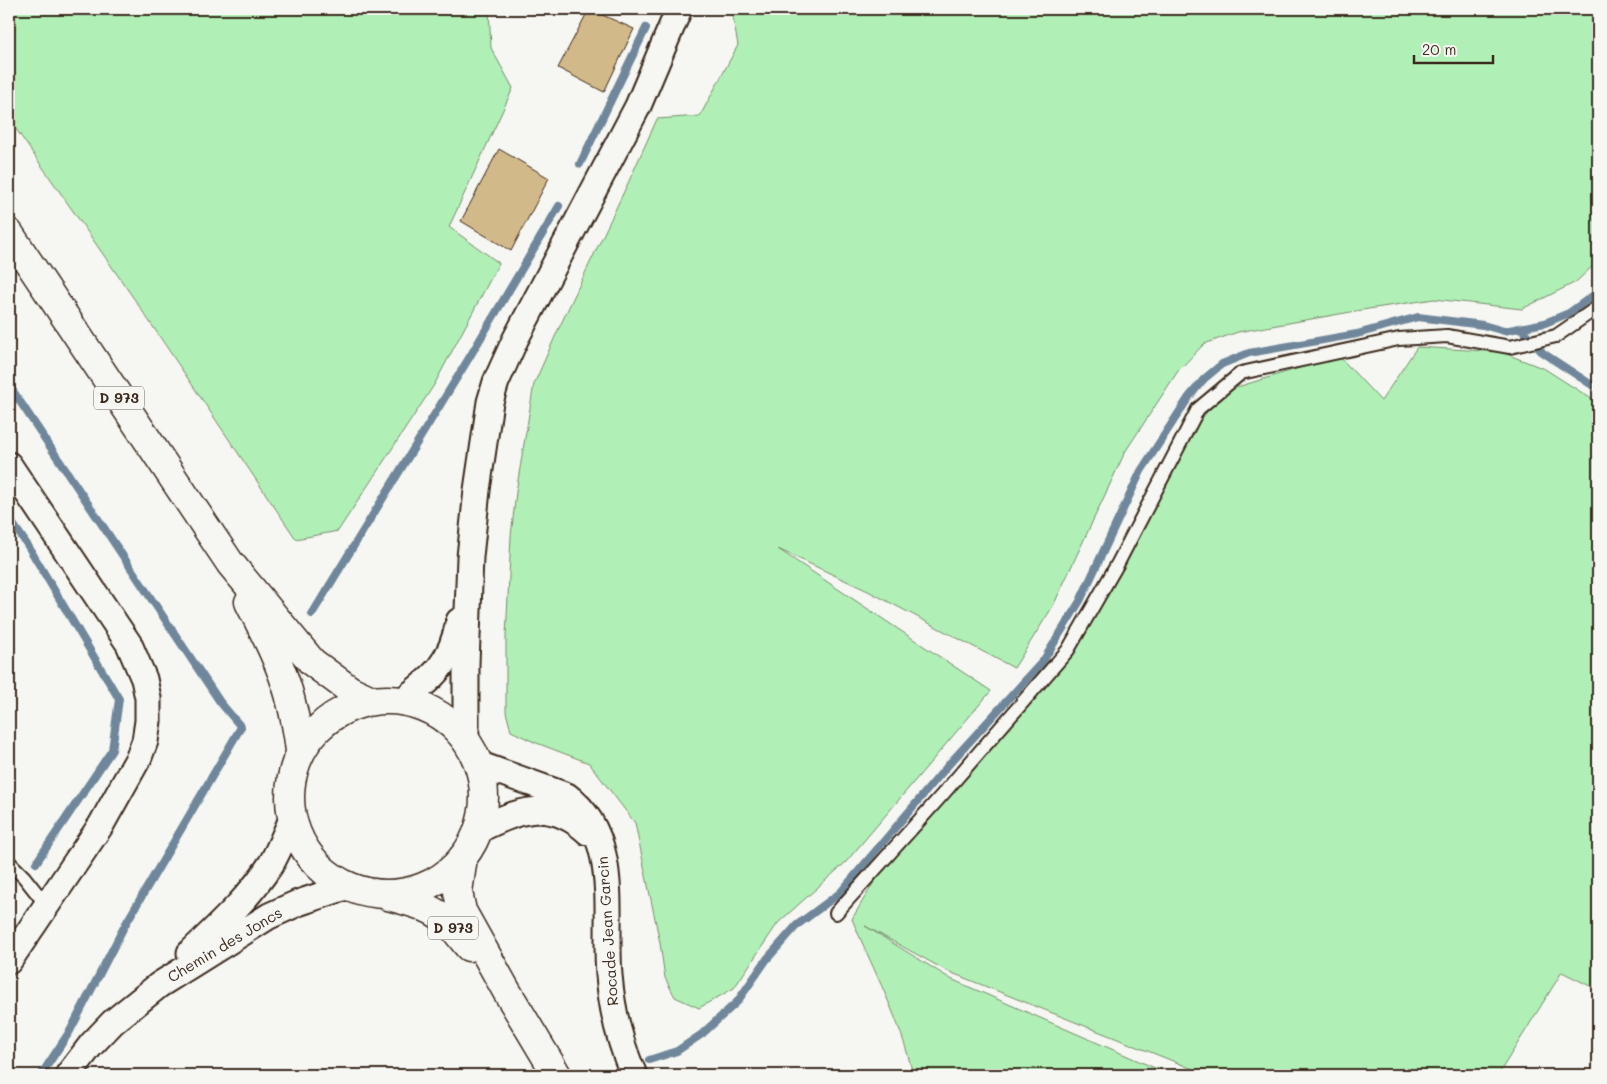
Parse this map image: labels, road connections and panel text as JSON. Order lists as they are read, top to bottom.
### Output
{
  "streets": {
    "main road": ["D 973"],
    "street": ["Rocade Jean Garcin", "Chemin des Joncs"]
  },
  "scale_bar": "20 m"
}
